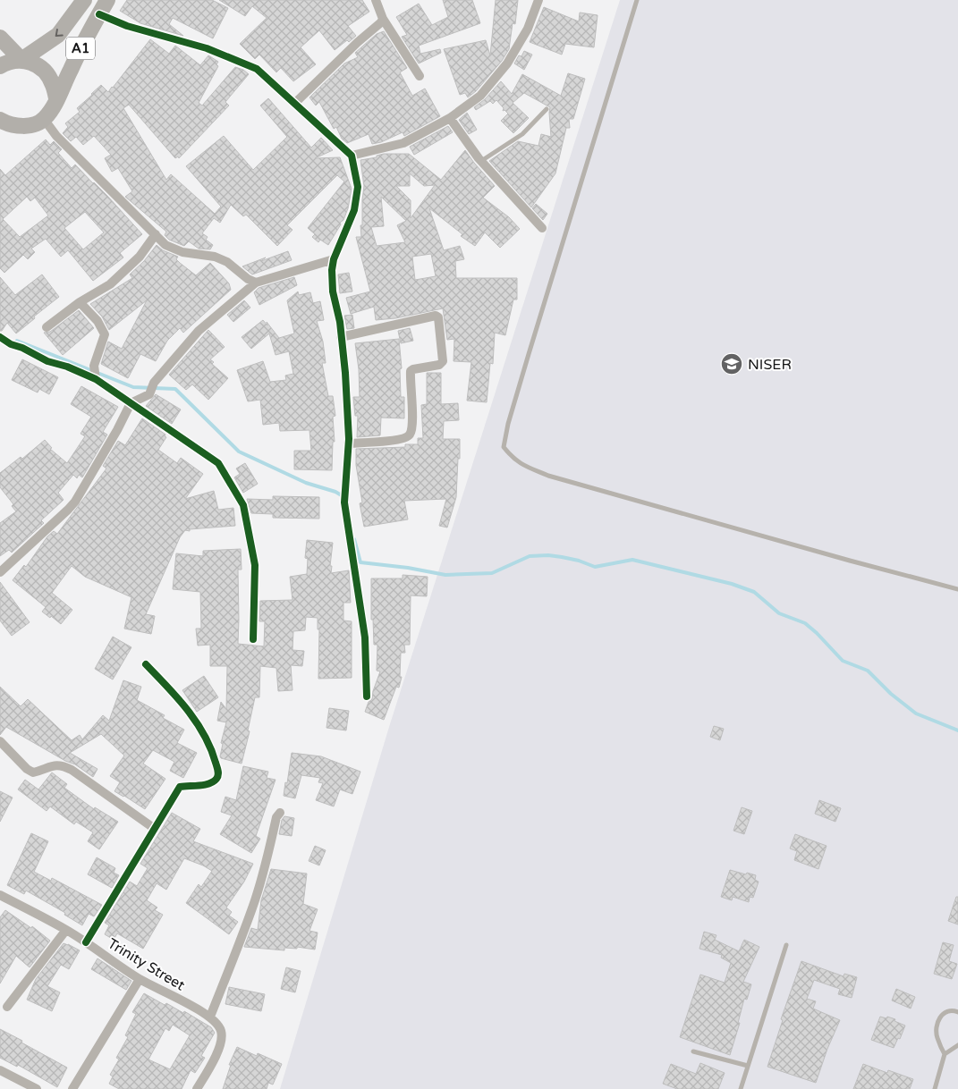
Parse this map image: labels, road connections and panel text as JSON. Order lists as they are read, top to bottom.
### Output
{
  "streets": {
    "highway": ["A1"],
    "street": ["Trinity Street"]
  },
  "places": {
    "school or university": ["NISER"]
  }
}
